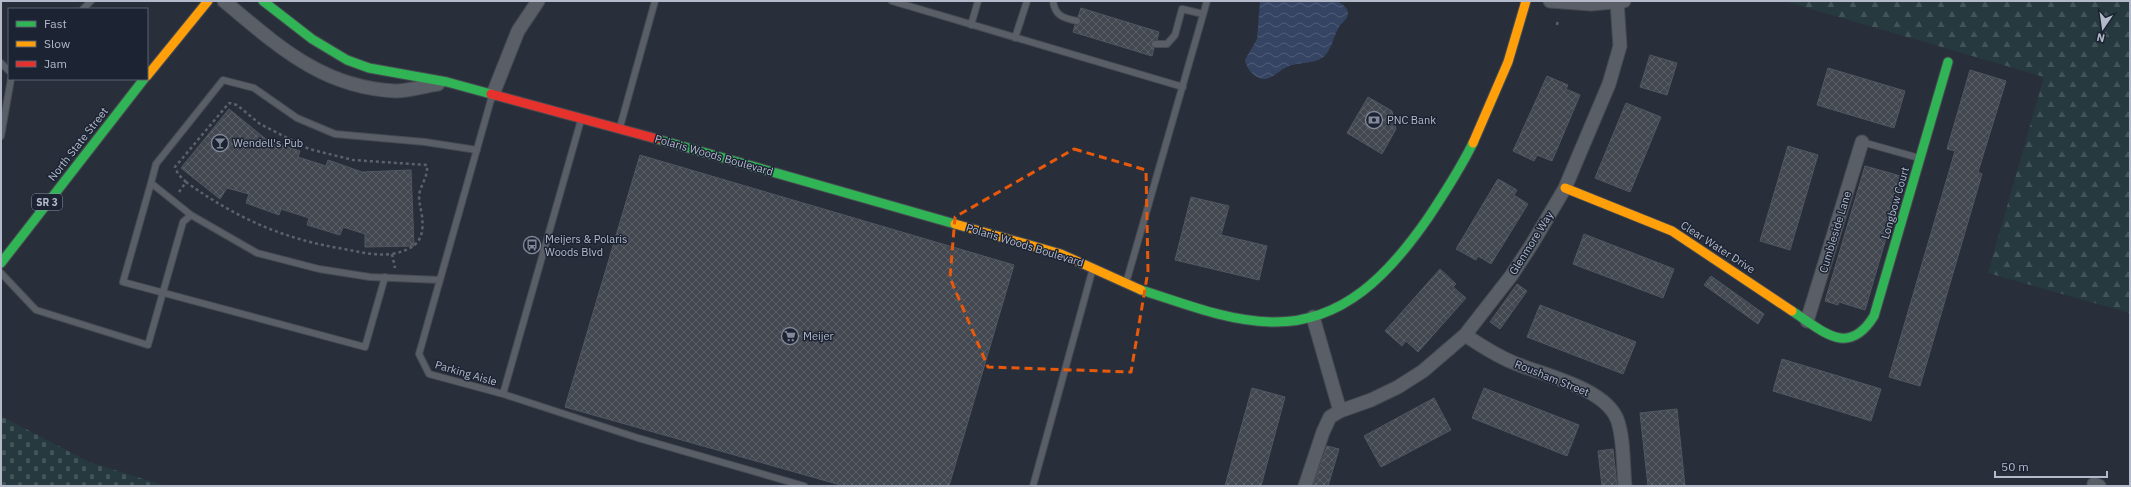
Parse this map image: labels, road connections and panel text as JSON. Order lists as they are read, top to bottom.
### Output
{
  "streets": {
    "street": [
      "North State Street",
      "Polaris Woods Boulevard",
      "SR 3",
      "Longbow Court",
      "Cumbleside Lane",
      "Glenmore Way",
      "Clear Water Drive",
      "Rousham Street"
    ],
    "lane": ["Parking Aisle"]
  },
  "crossings": [
    ["Polaris Woods Boulevard", "Parking Aisle"],
    ["Longbow Court", "Clear Water Drive"],
    ["Cumbleside Lane", "Clear Water Drive"],
    ["Glenmore Way", "Clear Water Drive"],
    ["Glenmore Way", "Rousham Street"]
  ],
  "places": {
    "bank": ["PNC Bank"],
    "bar": ["Wendell's Pub"],
    "bus stop": ["Meijers & Polaris Woods Blvd"],
    "supermarket": ["Meijer"]
  },
  "legend": ["Fast", "Slow", "Jam"],
  "scale_bar": "50 m",
  "north": "bottom"
}
